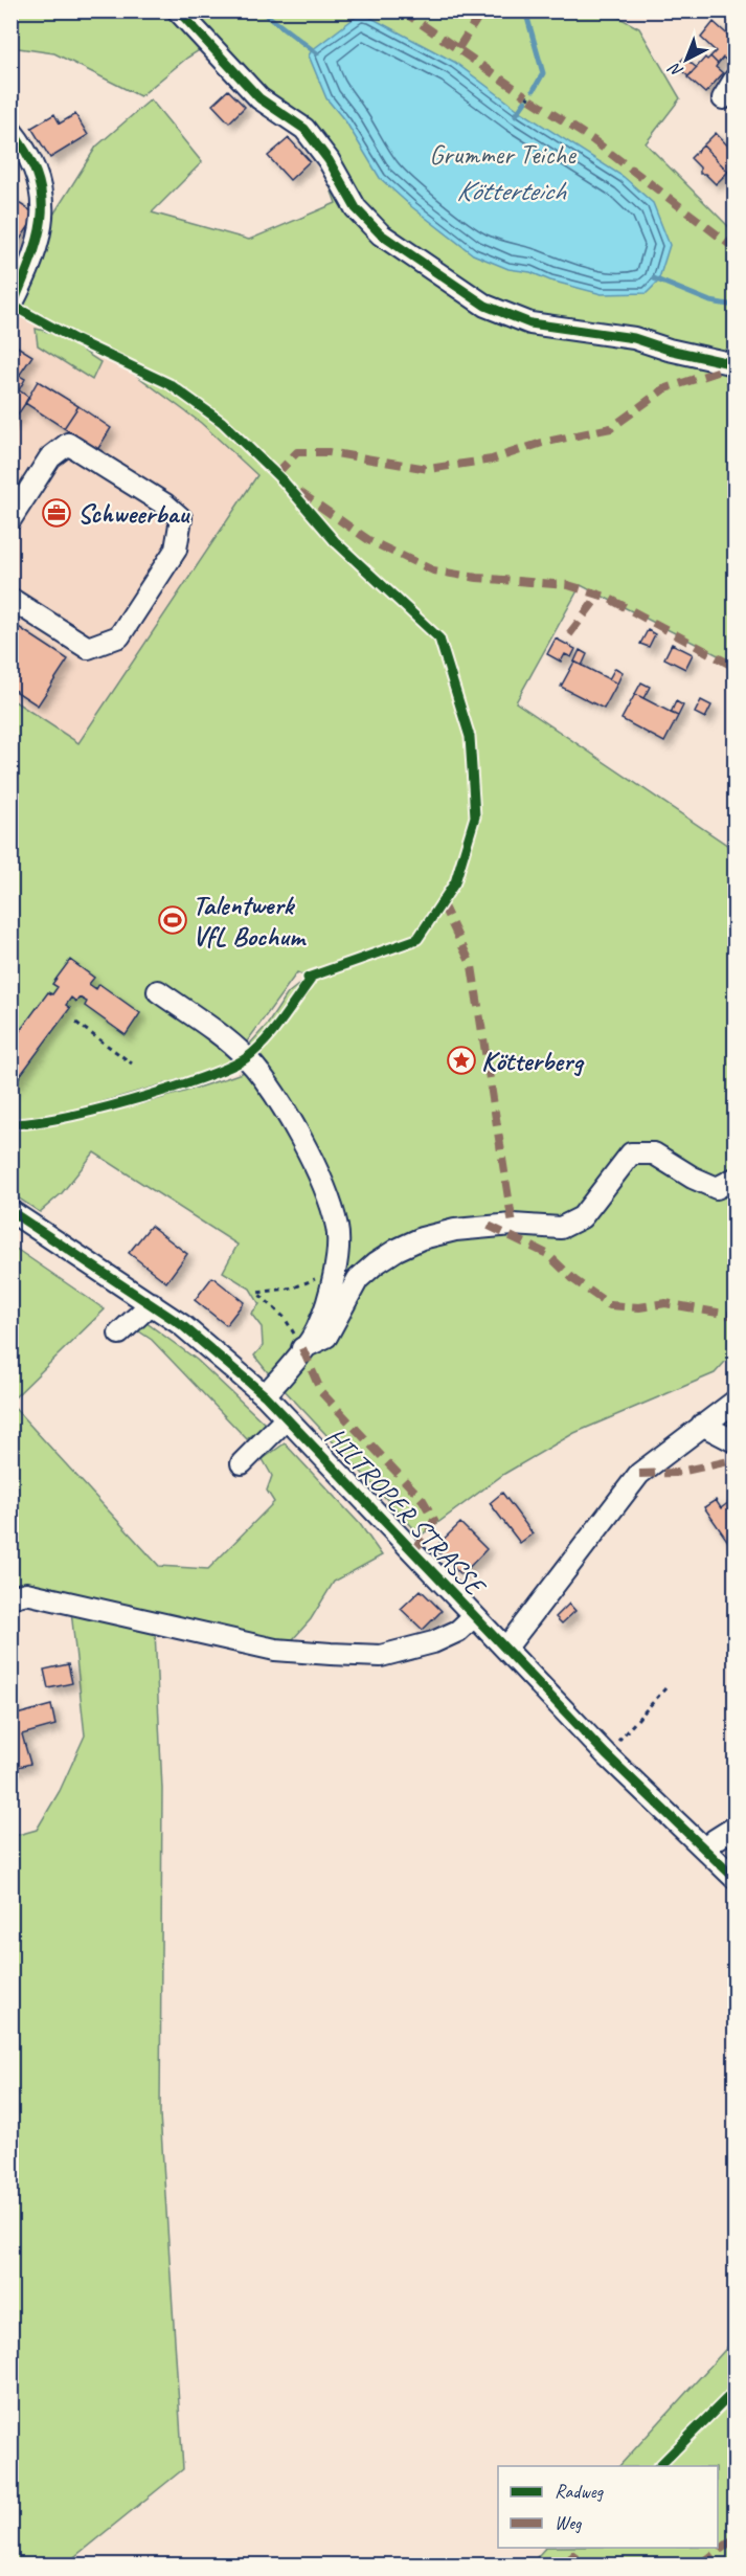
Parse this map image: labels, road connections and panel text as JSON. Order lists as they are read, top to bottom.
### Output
{
  "streets": {
    "street": ["HILTROPER STRASSE"]
  },
  "water": ["Kötterteich"],
  "parks": ["Grummer Teiche"],
  "places": {
    "office": ["Schweerbau"],
    "sports": ["Talentwerk VfL Bochum"],
    "place": ["Kötterberg"]
  },
  "legend": ["Radweg", "Weg"],
  "north": "bottom left"
}
